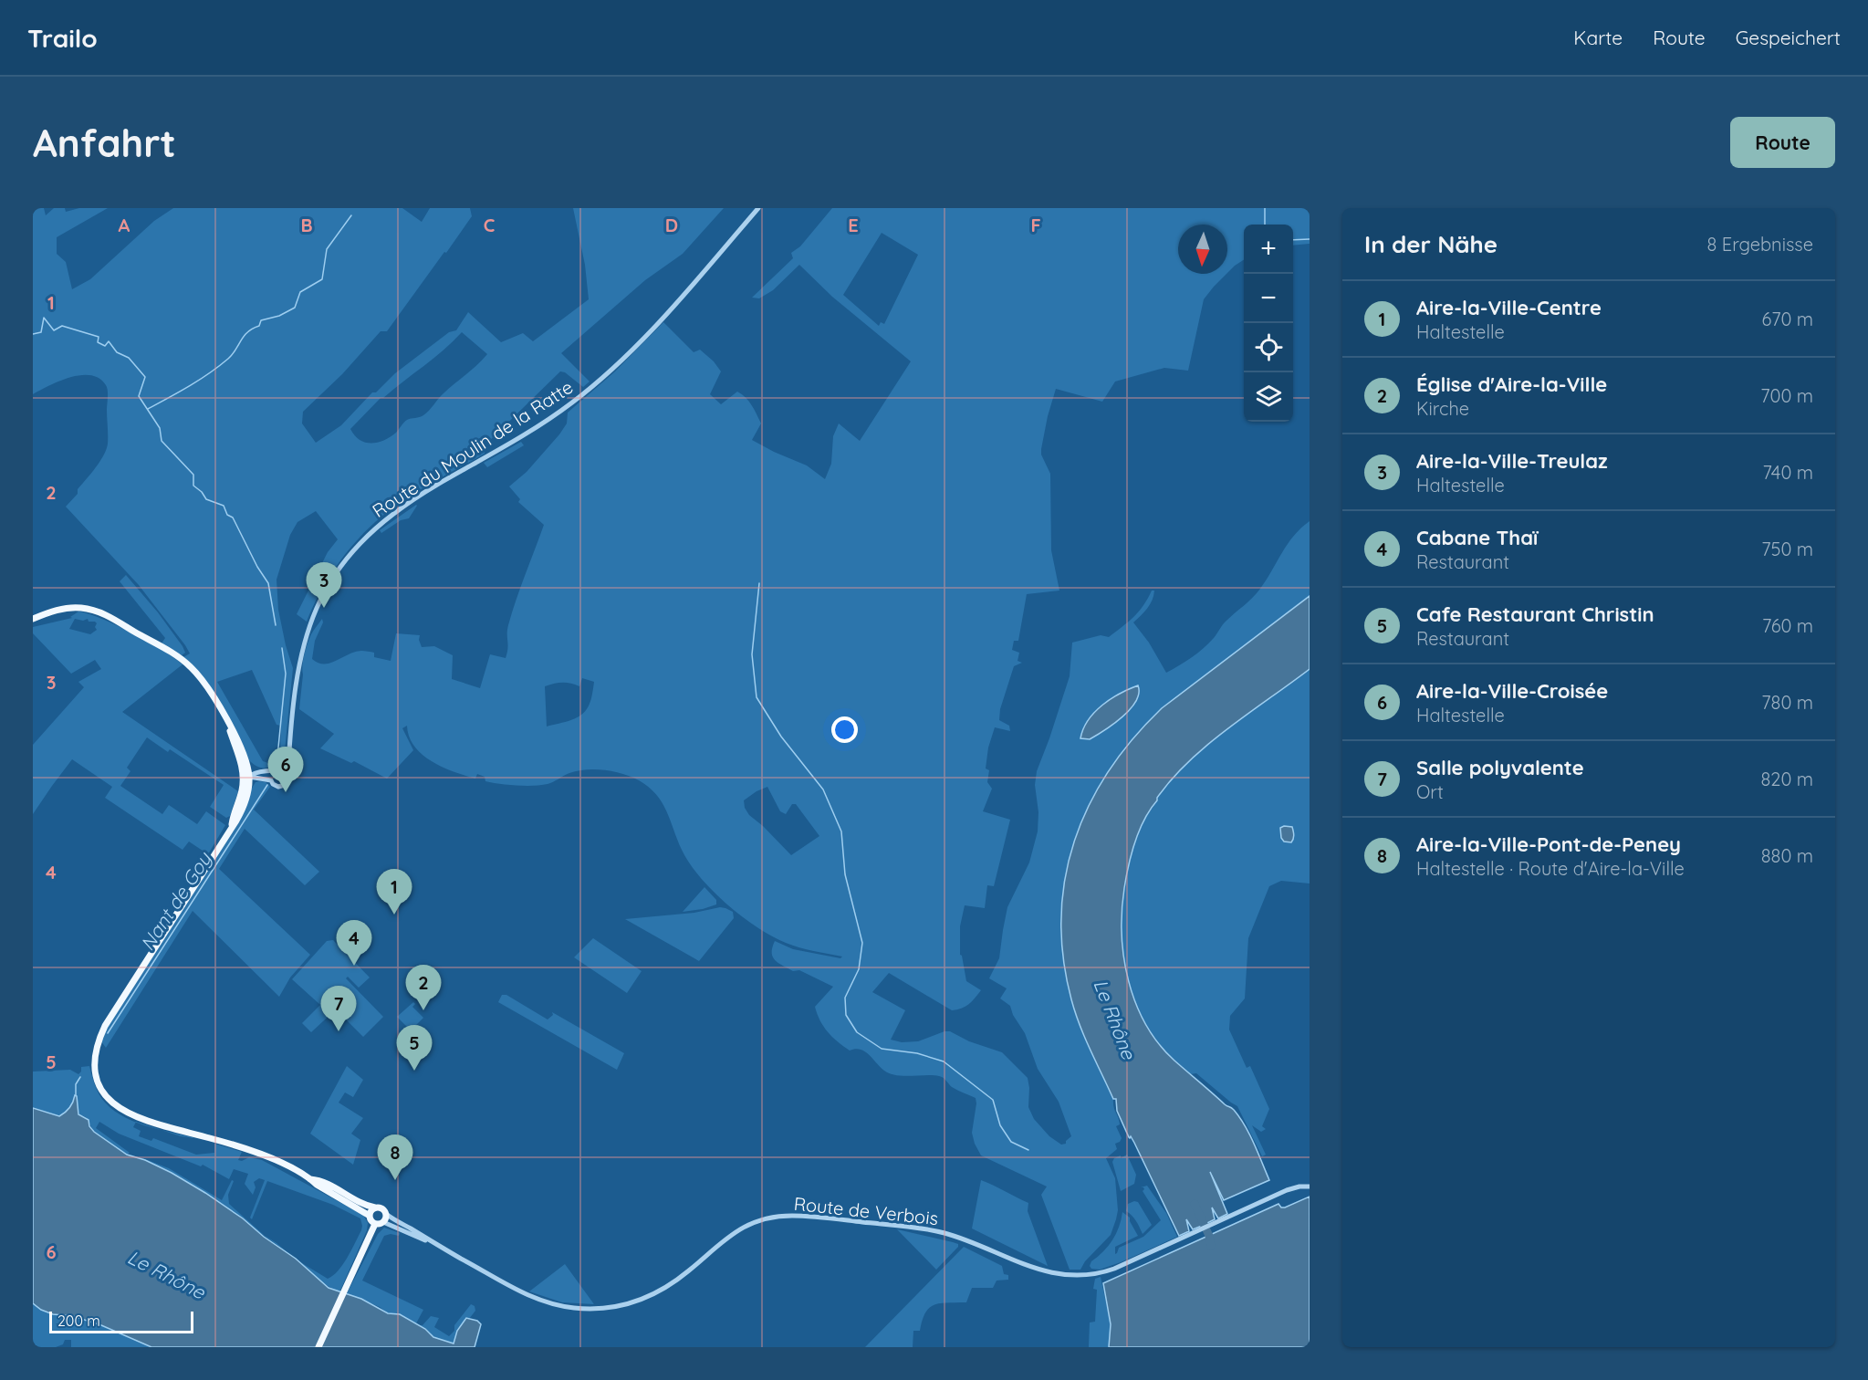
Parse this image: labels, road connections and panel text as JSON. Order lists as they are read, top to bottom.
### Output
{
  "streets": {
    "street": ["Route du Moulin de la Ratte", "Route de Verbois"]
  },
  "water": ["Nant de Goy", "Le Rhône"],
  "scale_bar": "200 m",
  "north": "bottom",
  "page": {
    "header": "Trailo",
    "nav": ["Karte", "Route", "Gespeichert"],
    "buttons": "Route",
    "title": "Anfahrt",
    "heading": ["In der Nähe", "8 Ergebnisse"],
    "map_buttons": ["+", "−"],
    "list": [
      {
        "mark": "1",
        "name": "Aire-la-Ville-Centre",
        "note": "Haltestelle",
        "value": "670 m"
      },
      {
        "mark": "2",
        "name": "Église d'Aire-la-Ville",
        "note": "Kirche",
        "value": "700 m"
      },
      {
        "mark": "3",
        "name": "Aire-la-Ville-Treulaz",
        "note": "Haltestelle",
        "value": "740 m"
      },
      {
        "mark": "4",
        "name": "Cabane Thaï",
        "note": "Restaurant",
        "value": "750 m"
      },
      {
        "mark": "5",
        "name": "Cafe Restaurant Christin",
        "note": "Restaurant",
        "value": "760 m"
      },
      {
        "mark": "6",
        "name": "Aire-la-Ville-Croisée",
        "note": "Haltestelle",
        "value": "780 m"
      },
      {
        "mark": "7",
        "name": "Salle polyvalente",
        "note": "Ort",
        "value": "820 m"
      },
      {
        "mark": "8",
        "name": "Aire-la-Ville-Pont-de-Peney",
        "note": "Haltestelle · Route d'Aire-la-Ville",
        "value": "880 m"
      }
    ],
    "pins": [
      "3",
      "6",
      "1",
      "4",
      "2",
      "7",
      "5",
      "8"
    ],
    "scale": "200 m"
  },
  "grid": {
    "columns": [
      "A",
      "B",
      "C",
      "D",
      "E",
      "F"
    ],
    "rows": [
      "1",
      "2",
      "3",
      "4",
      "5",
      "6"
    ]
  }
}
